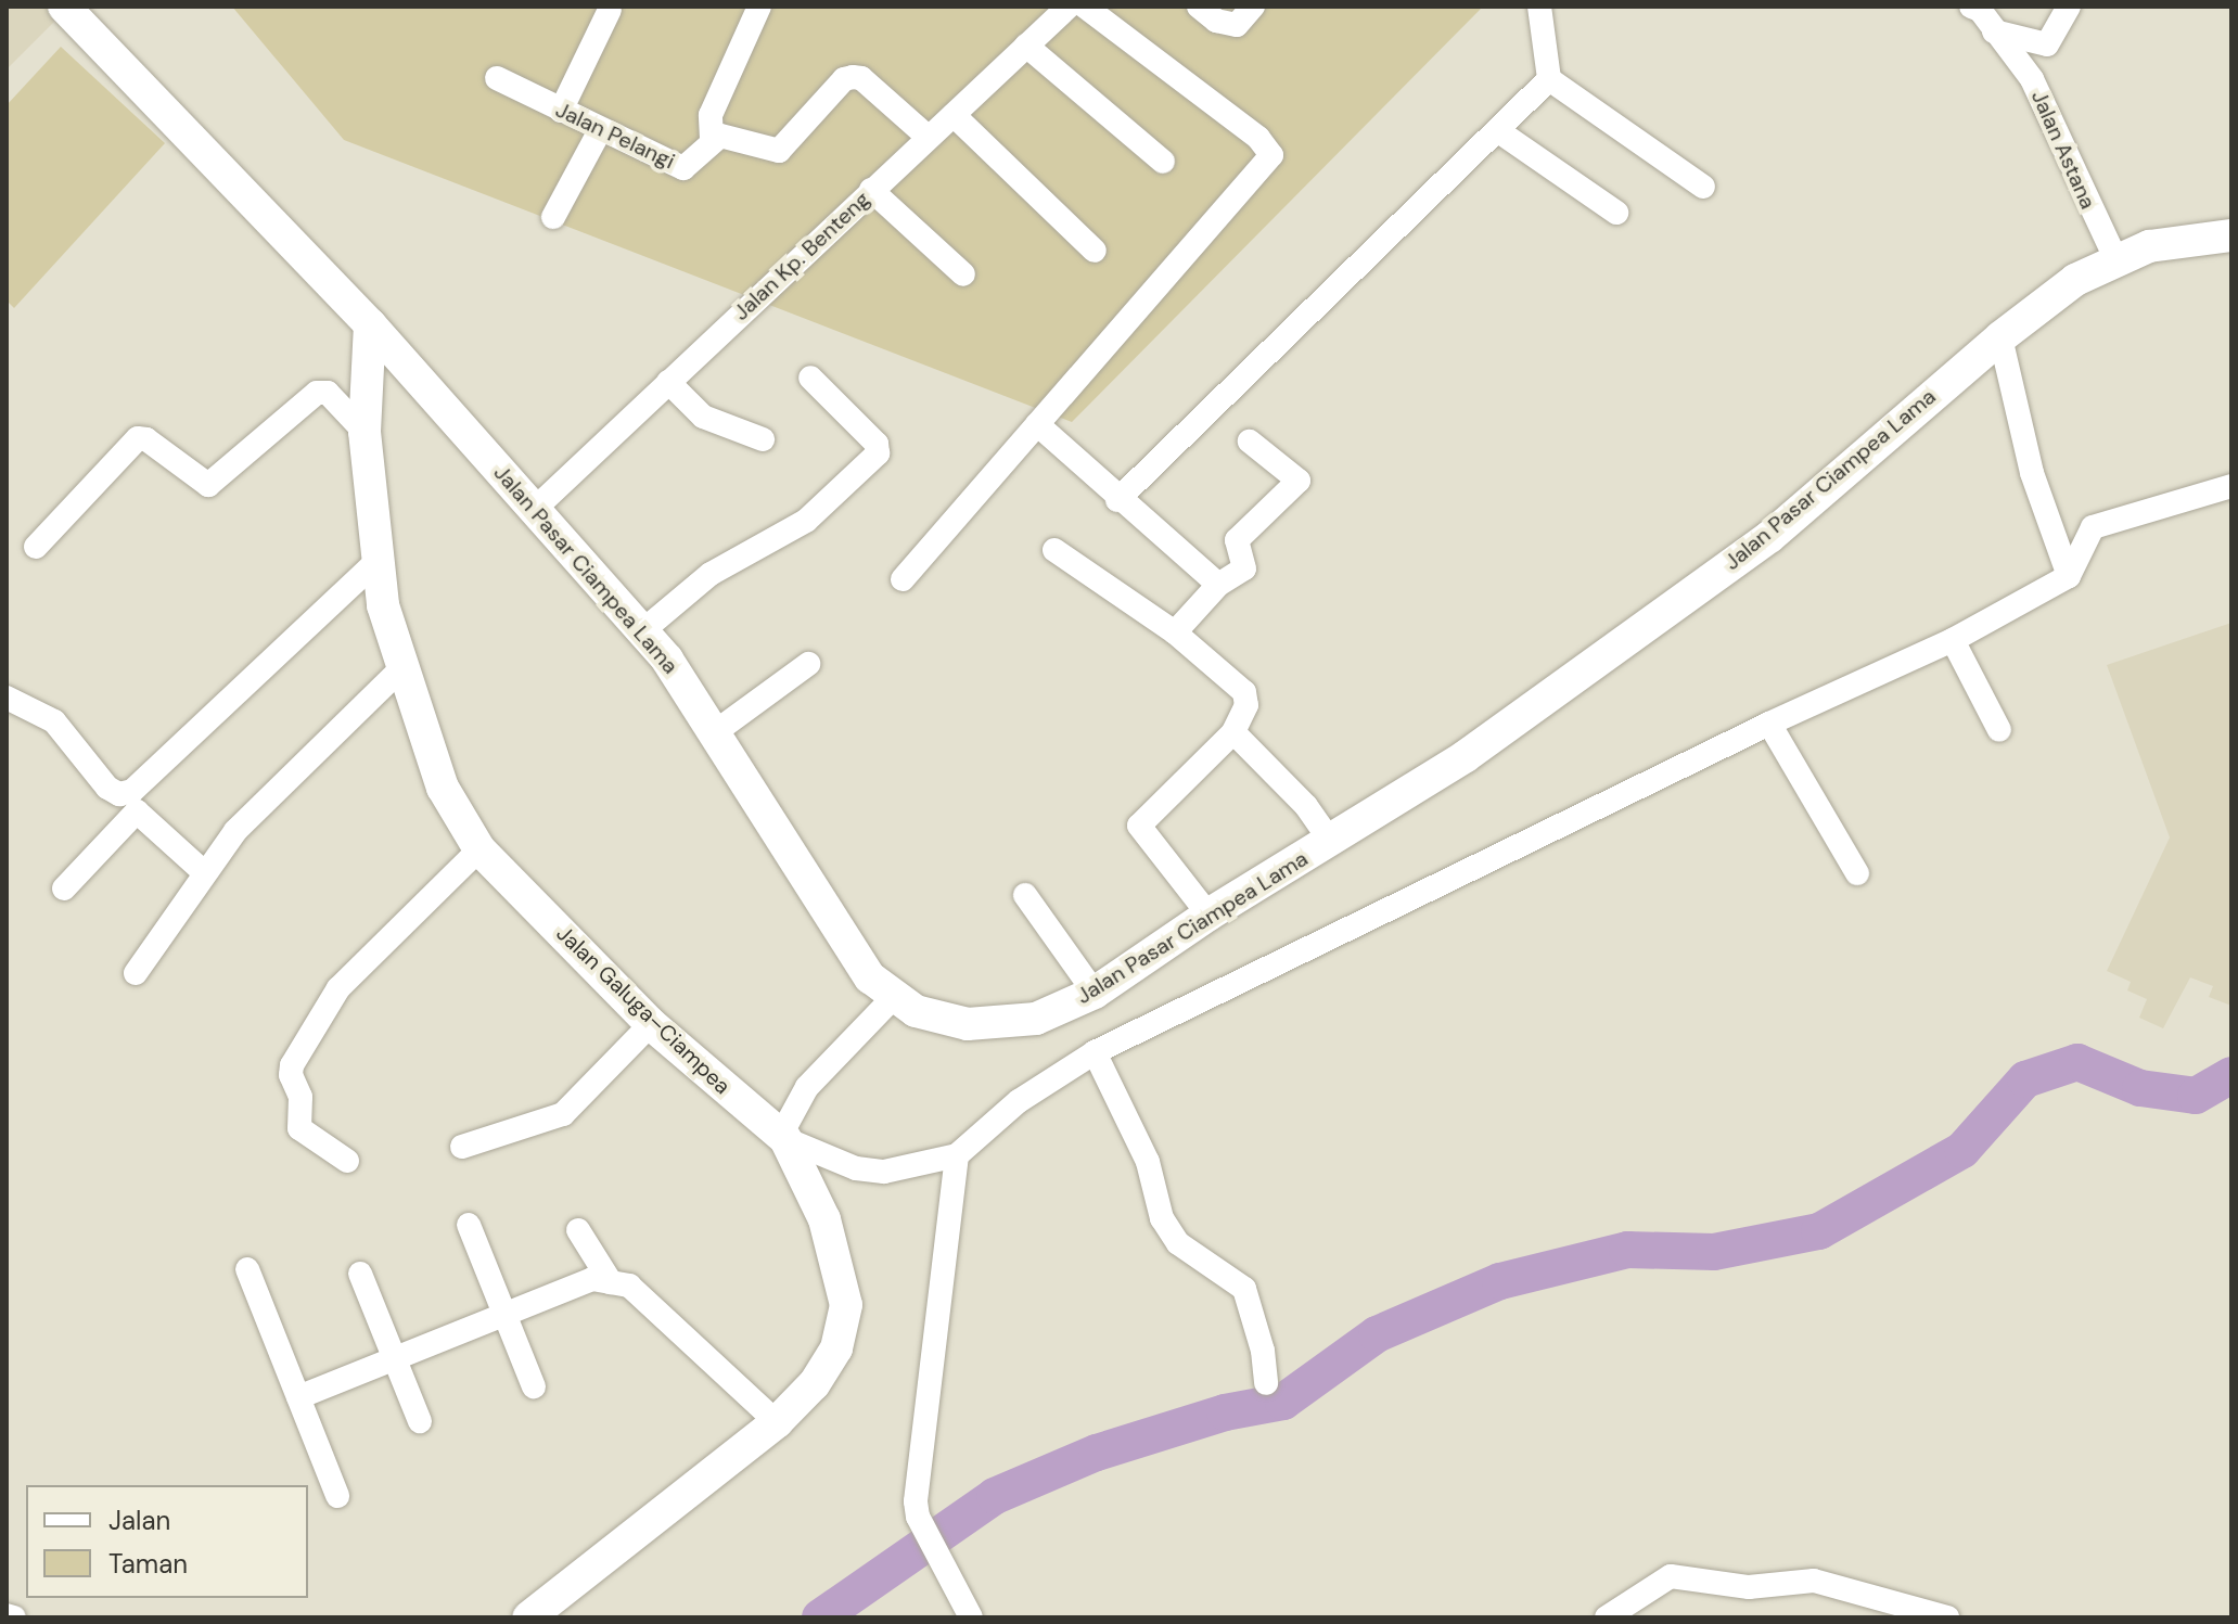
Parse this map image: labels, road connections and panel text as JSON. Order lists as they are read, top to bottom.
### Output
{
  "streets": {
    "main road": ["Jalan Pasar Ciampea Lama", "Jalan Galuga–Ciampea"],
    "street": ["Jalan Pelangi", "Jalan Astana", "Jalan Kp. Benteng"]
  },
  "crossings": [
    ["Jalan Astana", "Jalan Pasar Ciampea Lama"],
    ["Jalan Kp. Benteng", "Jalan Pasar Ciampea Lama"],
    ["Jalan Pasar Ciampea Lama", "Jalan Galuga–Ciampea"]
  ],
  "legend": ["Jalan", "Taman"]
}
